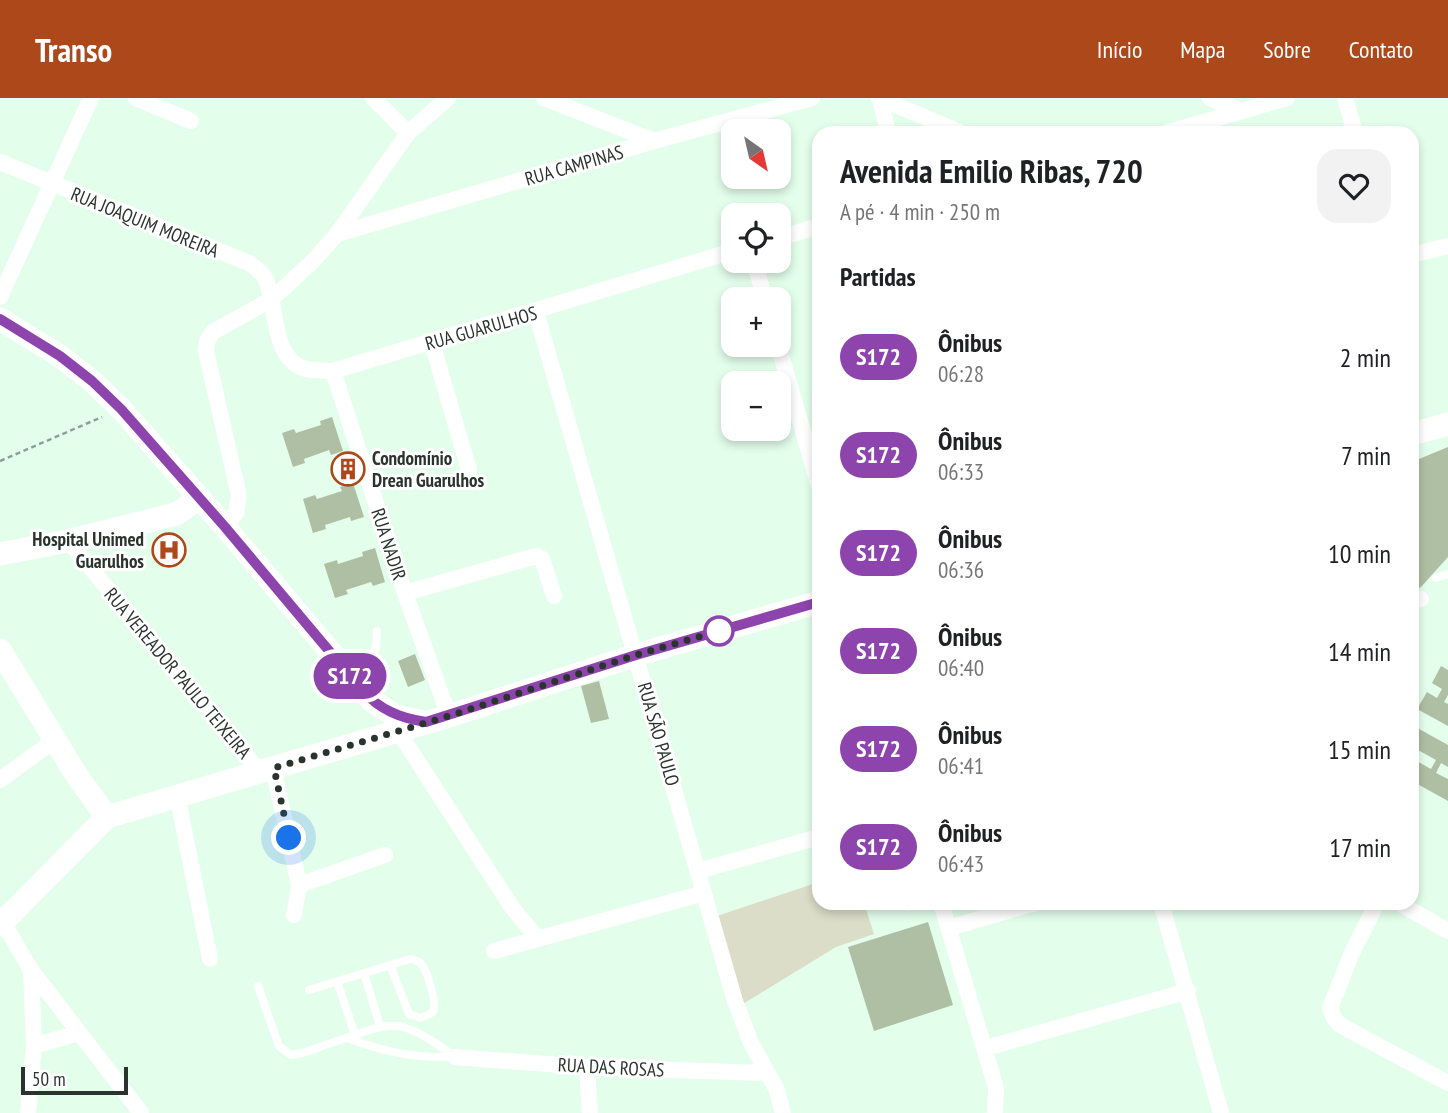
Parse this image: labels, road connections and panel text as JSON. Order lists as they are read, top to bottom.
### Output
{
  "streets": {
    "street": [
      "RUA CAMPINAS",
      "RUA JOAQUIM MOREIRA",
      "RUA GUARULHOS",
      "RUA NADIR",
      "RUA VEREADOR PAULO TEIXEIRA",
      "RUA SÃO PAULO",
      "RUA DAS ROSAS"
    ]
  },
  "crossings": [
    ["RUA JOAQUIM MOREIRA", "RUA GUARULHOS"],
    ["RUA GUARULHOS", "RUA NADIR"],
    ["RUA GUARULHOS", "RUA SÃO PAULO"],
    ["RUA SÃO PAULO", "RUA DAS ROSAS"]
  ],
  "places": {
    "building": ["Condomínio Drean Guarulhos"],
    "hospital": ["Hospital Unimed Guarulhos"]
  },
  "lines": ["bus line S172"],
  "scale_bar": "50 m",
  "north": "bottom right",
  "page": {
    "header": "Transo",
    "nav": [
      "Início",
      "Mapa",
      "Sobre",
      "Contato"
    ],
    "on_map": "S172",
    "map_buttons": ["+", "−"],
    "heading": [
      ["Avenida Emilio Ribas, 720", "A pé · 4 min · 250 m"],
      "Partidas"
    ],
    "list": [
      {
        "mark": "S172",
        "name": "Ônibus",
        "note": "06:28",
        "value": "2 min"
      },
      {
        "mark": "S172",
        "name": "Ônibus",
        "note": "06:33",
        "value": "7 min"
      },
      {
        "mark": "S172",
        "name": "Ônibus",
        "note": "06:36",
        "value": "10 min"
      },
      {
        "mark": "S172",
        "name": "Ônibus",
        "note": "06:40",
        "value": "14 min"
      },
      {
        "mark": "S172",
        "name": "Ônibus",
        "note": "06:41",
        "value": "15 min"
      },
      {
        "mark": "S172",
        "name": "Ônibus",
        "note": "06:43",
        "value": "17 min"
      }
    ],
    "scale": "50 m"
  }
}
